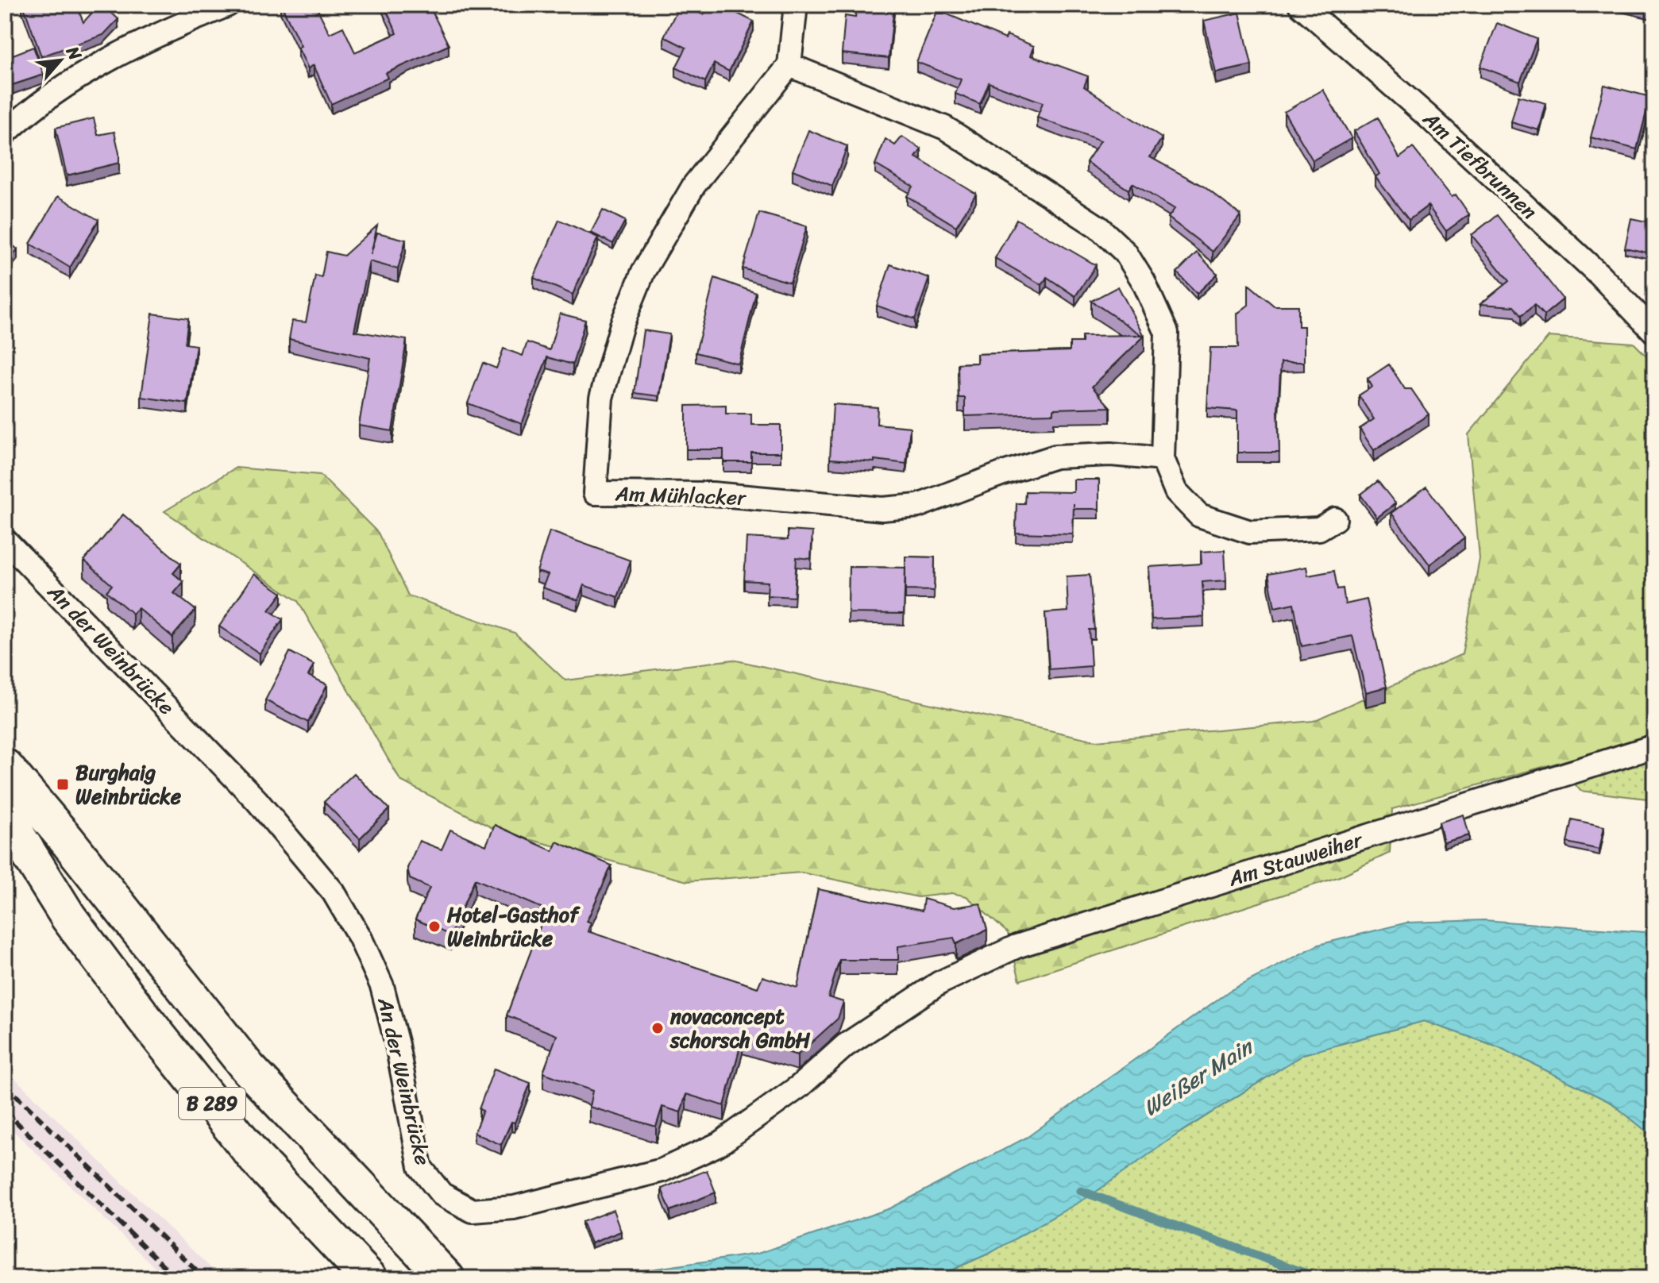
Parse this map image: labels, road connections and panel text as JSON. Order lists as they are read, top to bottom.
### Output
{
  "streets": {
    "highway": ["B 289"],
    "street": [
      "Am Tiefbrunnen",
      "Am Mühlacker",
      "An der Weinbrücke",
      "Am Stauweiher"
    ]
  },
  "crossings": [
    ["An der Weinbrücke", "Am Stauweiher"]
  ],
  "water": ["Weißer Main"],
  "places": {
    "transit": ["Burghaig Weinbrücke"],
    "other": ["Hotel-Gasthof Weinbrücke", "novaconcept schorsch GmbH"]
  },
  "north": "top right"
}
